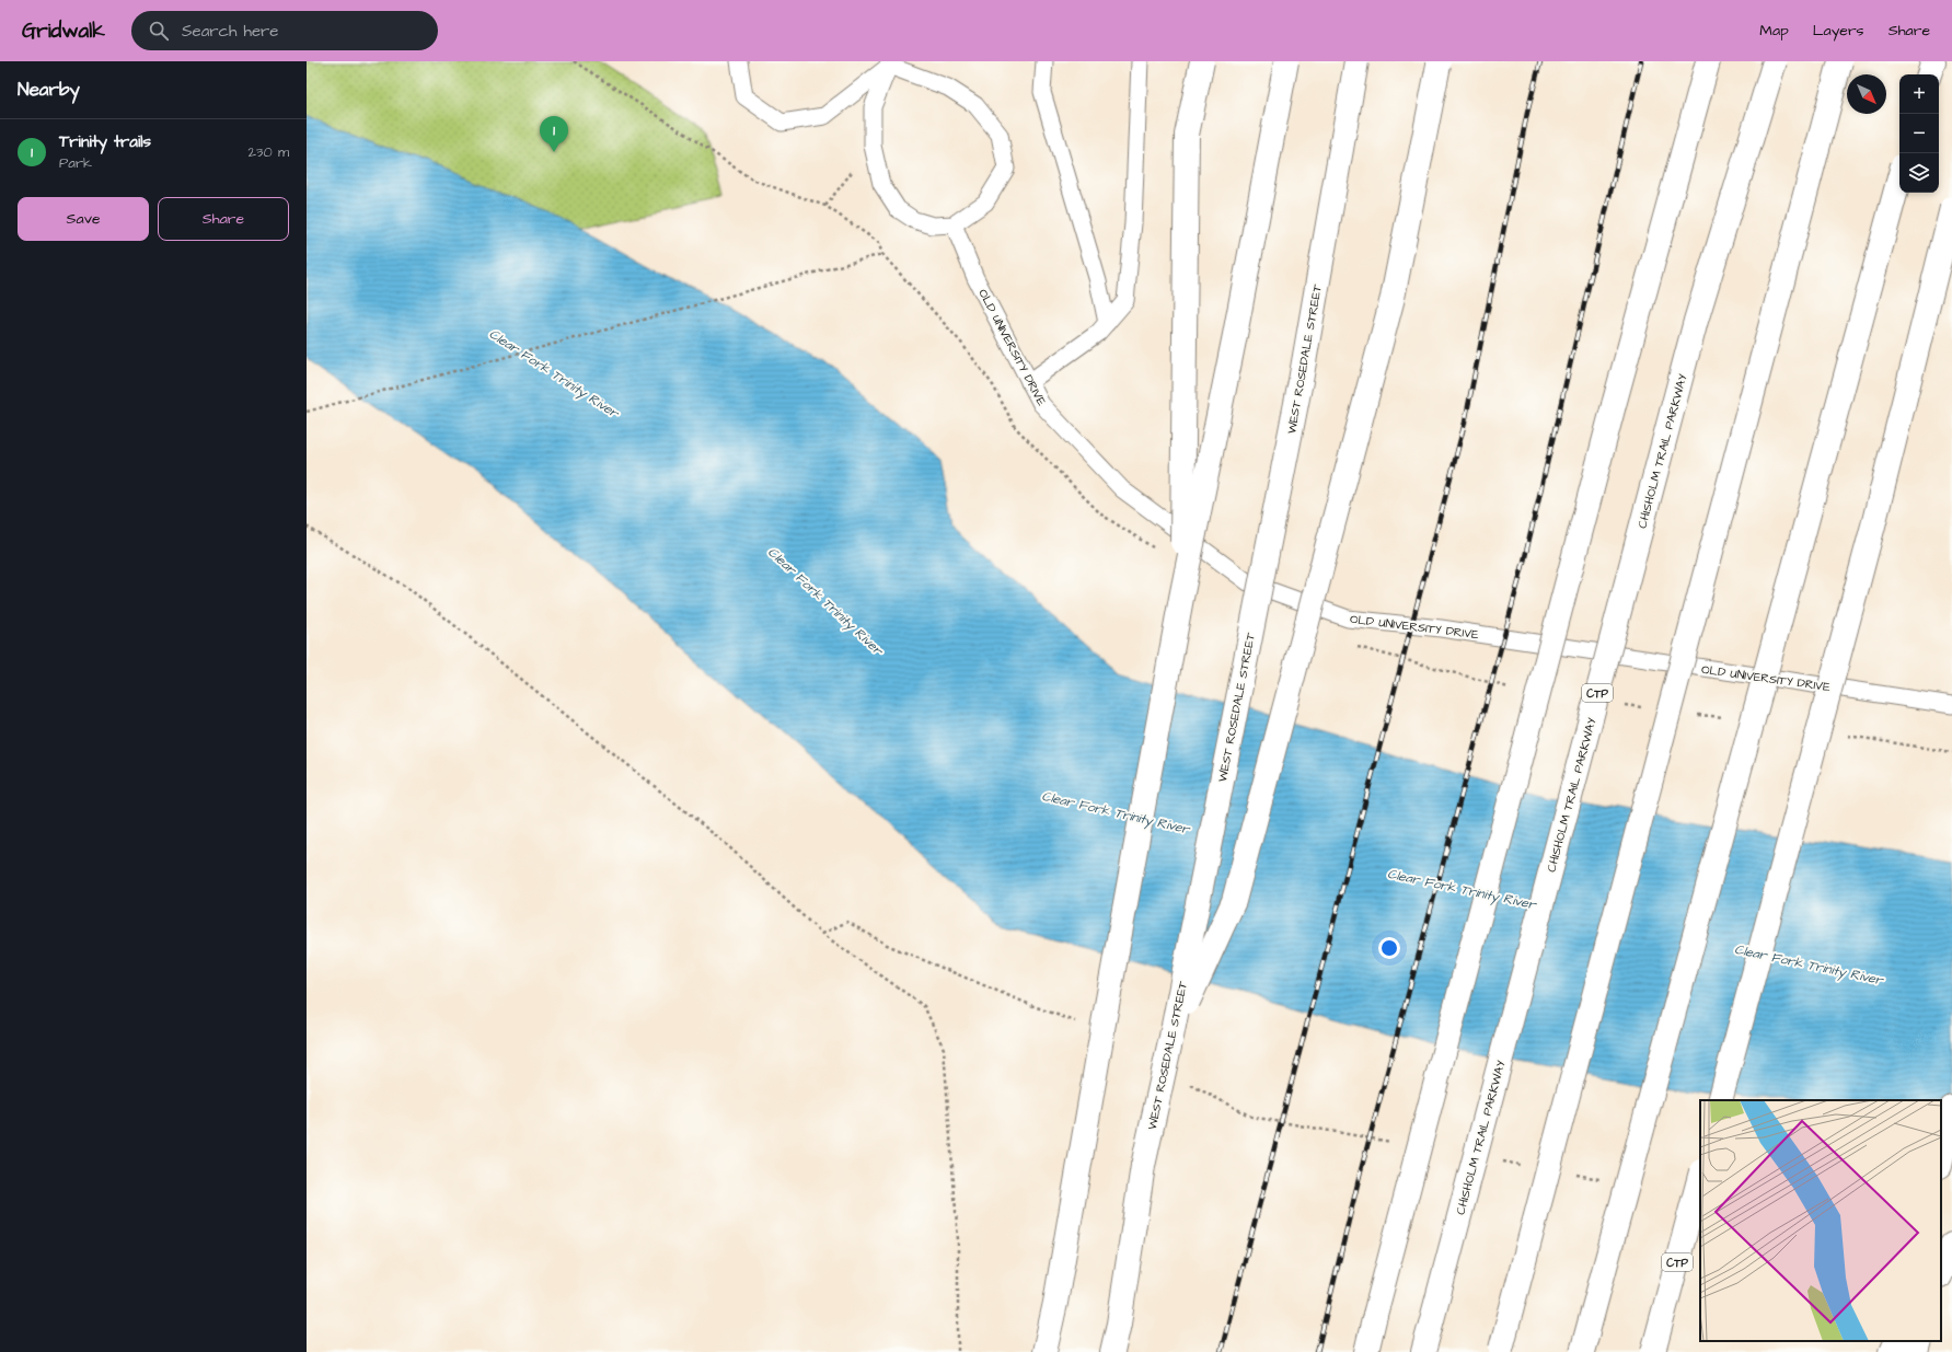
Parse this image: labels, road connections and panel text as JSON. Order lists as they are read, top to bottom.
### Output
{
  "streets": {
    "main road": ["WEST ROSEDALE STREET", "CHISHOLM TRAIL PARKWAY", "CTP"],
    "lane": ["OLD UNIVERSITY DRIVE"]
  },
  "water": ["Clear Fork Trinity River"],
  "north": "bottom right",
  "page": {
    "header": "Gridwalk",
    "search": "Search here",
    "nav": ["Map", "Layers", "Share"],
    "heading": "Nearby",
    "map_buttons": ["+", "−"],
    "pins": "1",
    "list": [
      {
        "mark": "1",
        "name": "Trinity trails",
        "note": "Park",
        "value": "230 m"
      }
    ],
    "buttons": ["Save", "Share"]
  }
}
